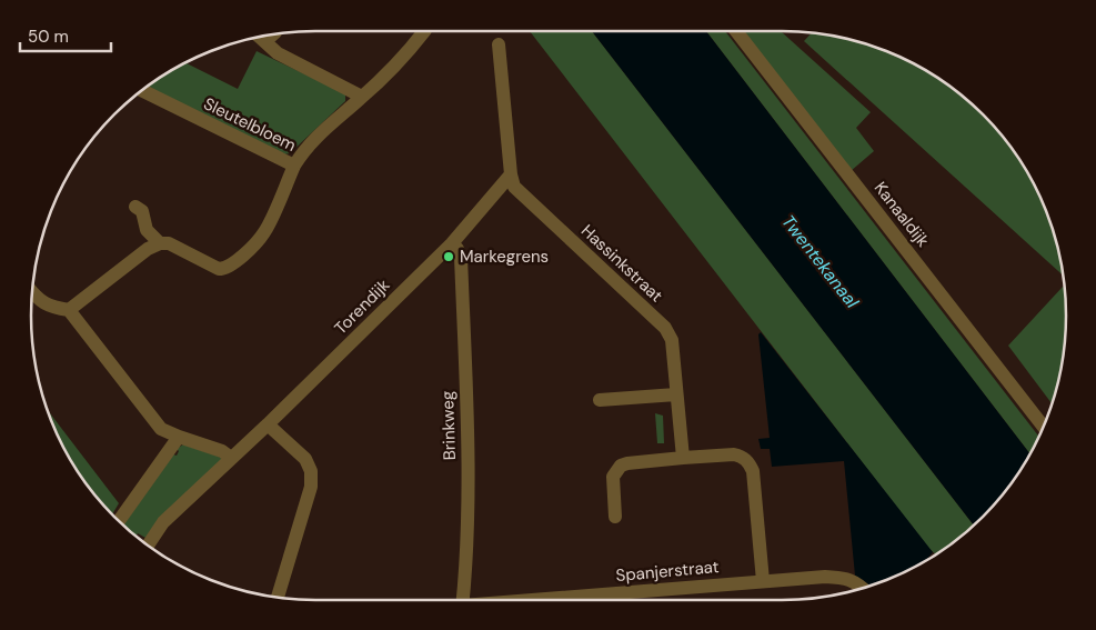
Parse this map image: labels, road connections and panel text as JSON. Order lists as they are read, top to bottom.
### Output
{
  "streets": {
    "street": [
      "Sleutelbloem",
      "Kanaaldijk",
      "Hassinkstraat",
      "Torendijk",
      "Brinkweg",
      "Spanjerstraat"
    ]
  },
  "crossings": [
    ["Hassinkstraat", "Torendijk"],
    ["Torendijk", "Brinkweg"]
  ],
  "water": ["Twentekanaal"],
  "places": ["Markegrens"],
  "scale_bar": "50 m"
}
